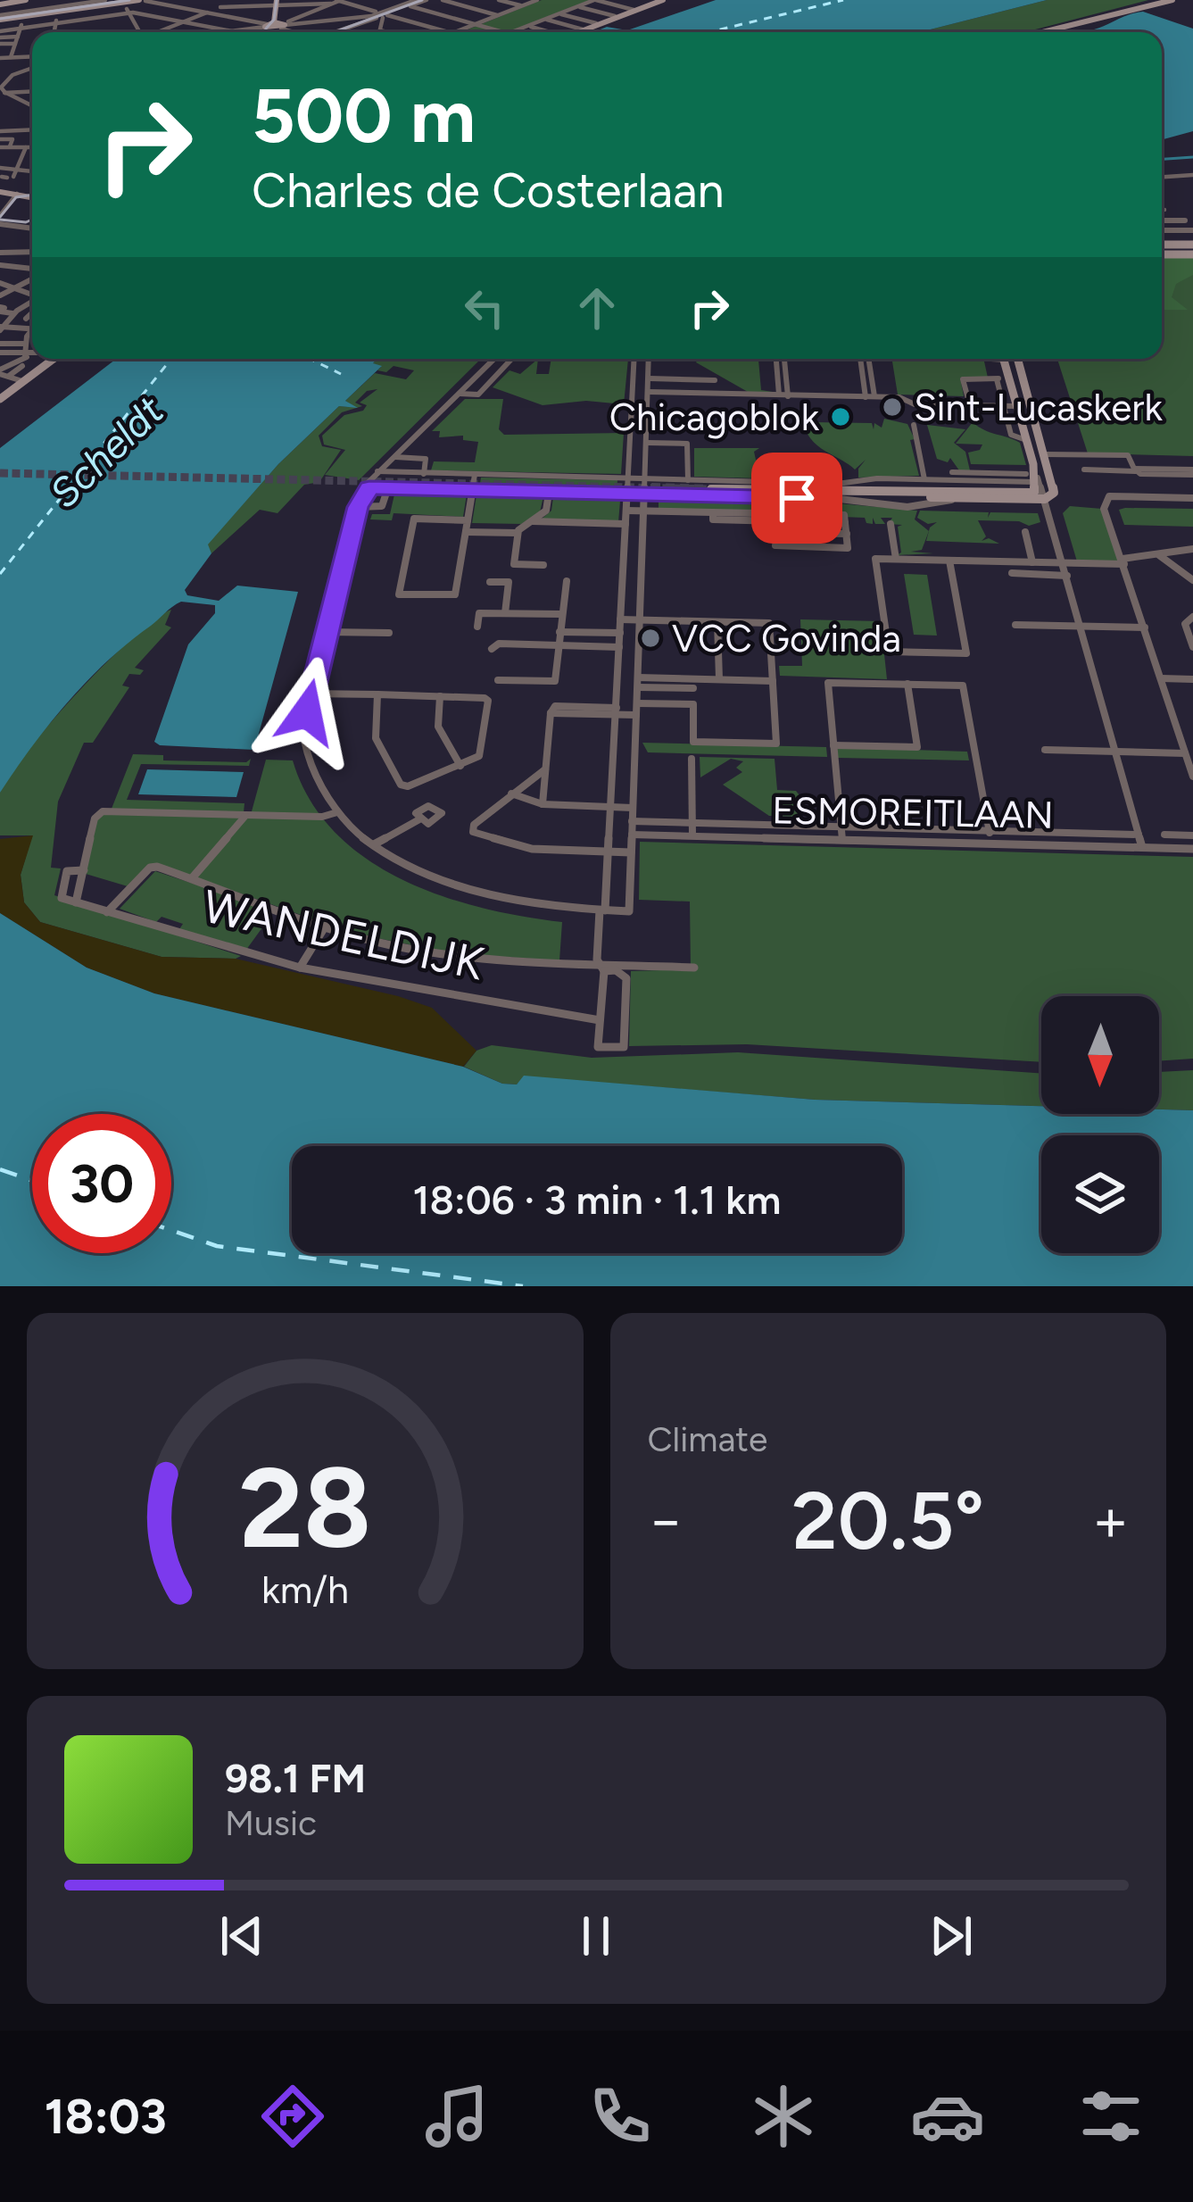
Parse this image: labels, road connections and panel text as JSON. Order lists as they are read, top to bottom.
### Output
{
  "streets": {
    "street": ["ESMOREITLAAN", "WANDELDIJK"]
  },
  "water": ["Scheldt"],
  "places": ["Sint-Lucaskerk", "Chicagoblok", "VCC Govinda"],
  "north": "bottom",
  "page": {
    "turn": ["500 m", "Charles de Costerlaan"],
    "limit": "30",
    "trip": "18:06 · 3 min · 1.1 km",
    "tile": "Climate",
    "heat": ["−", "20.5°", "+"],
    "song": ["98.1 FM", "Music"],
    "tabs": "18:03",
    "gauge": ["28", "km/h"]
  }
}
